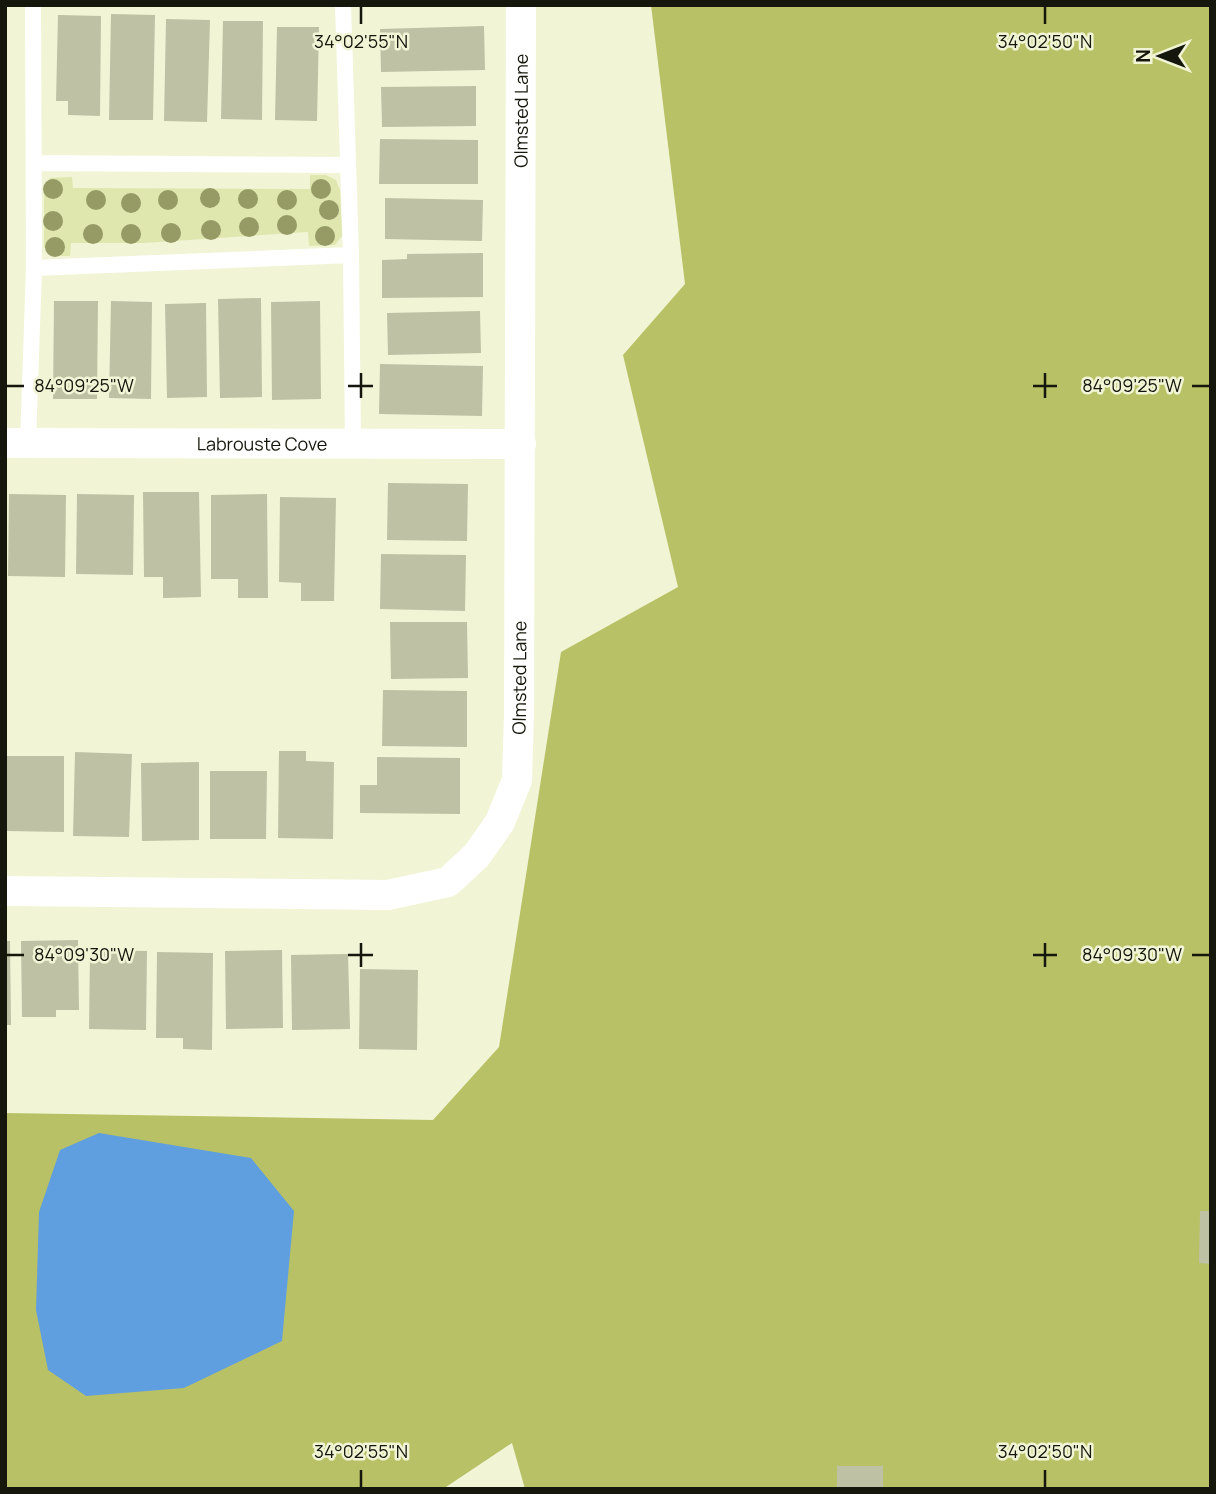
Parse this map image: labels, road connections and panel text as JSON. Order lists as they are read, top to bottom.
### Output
{
  "streets": {
    "street": ["Olmsted Lane", "Labrouste Cove"]
  },
  "crossings": [
    ["Olmsted Lane", "Labrouste Cove"]
  ],
  "north": "left",
  "coordinates": [
    "34°02'55\"N",
    "34°02'50\"N",
    "84°09'25\"W",
    "84°09'30\"W"
  ]
}
